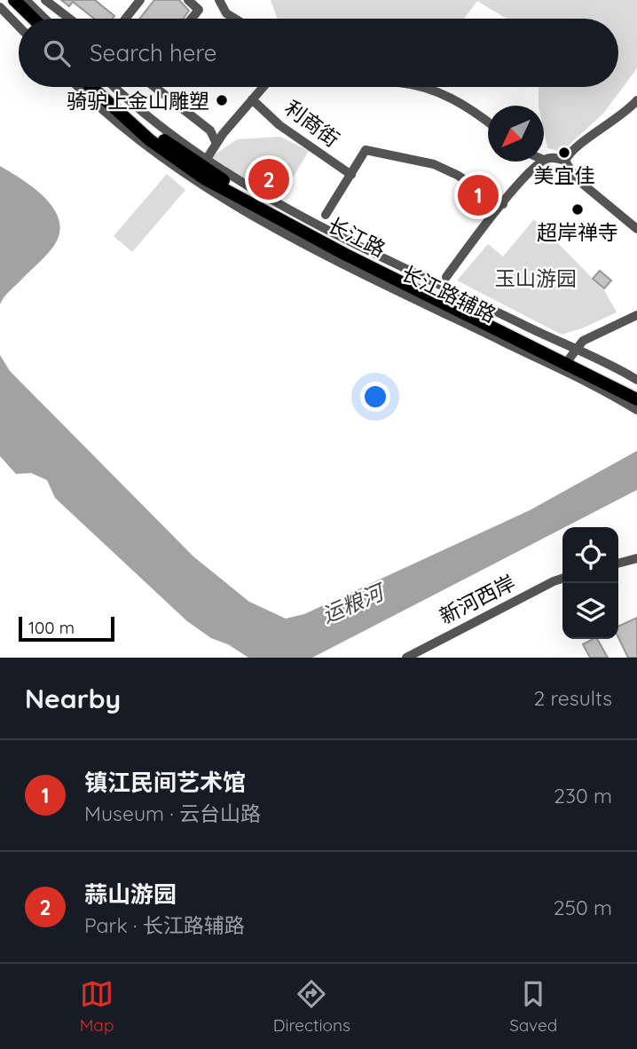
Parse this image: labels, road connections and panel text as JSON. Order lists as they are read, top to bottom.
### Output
{
  "streets": {
    "main road": ["长江路"],
    "street": ["利商街", "长江路辅路", "新河西岸"]
  },
  "water": ["运粮河"],
  "parks": ["玉山游园"],
  "places": ["骑驴上金山雕塑", "美宜佳", "超岸禅寺"],
  "scale_bar": "100 m",
  "north": "bottom left",
  "page": {
    "search": "Search here",
    "pins": ["2", "1"],
    "scale": "100 m",
    "heading": ["Nearby", "2 results"],
    "list": [
      {
        "mark": "1",
        "name": "镇江民间艺术馆",
        "note": "Museum · 云台山路",
        "value": "230 m"
      },
      {
        "mark": "2",
        "name": "蒜山游园",
        "note": "Park · 长江路辅路",
        "value": "250 m"
      }
    ],
    "nav": ["Map", "Directions", "Saved"]
  }
}
